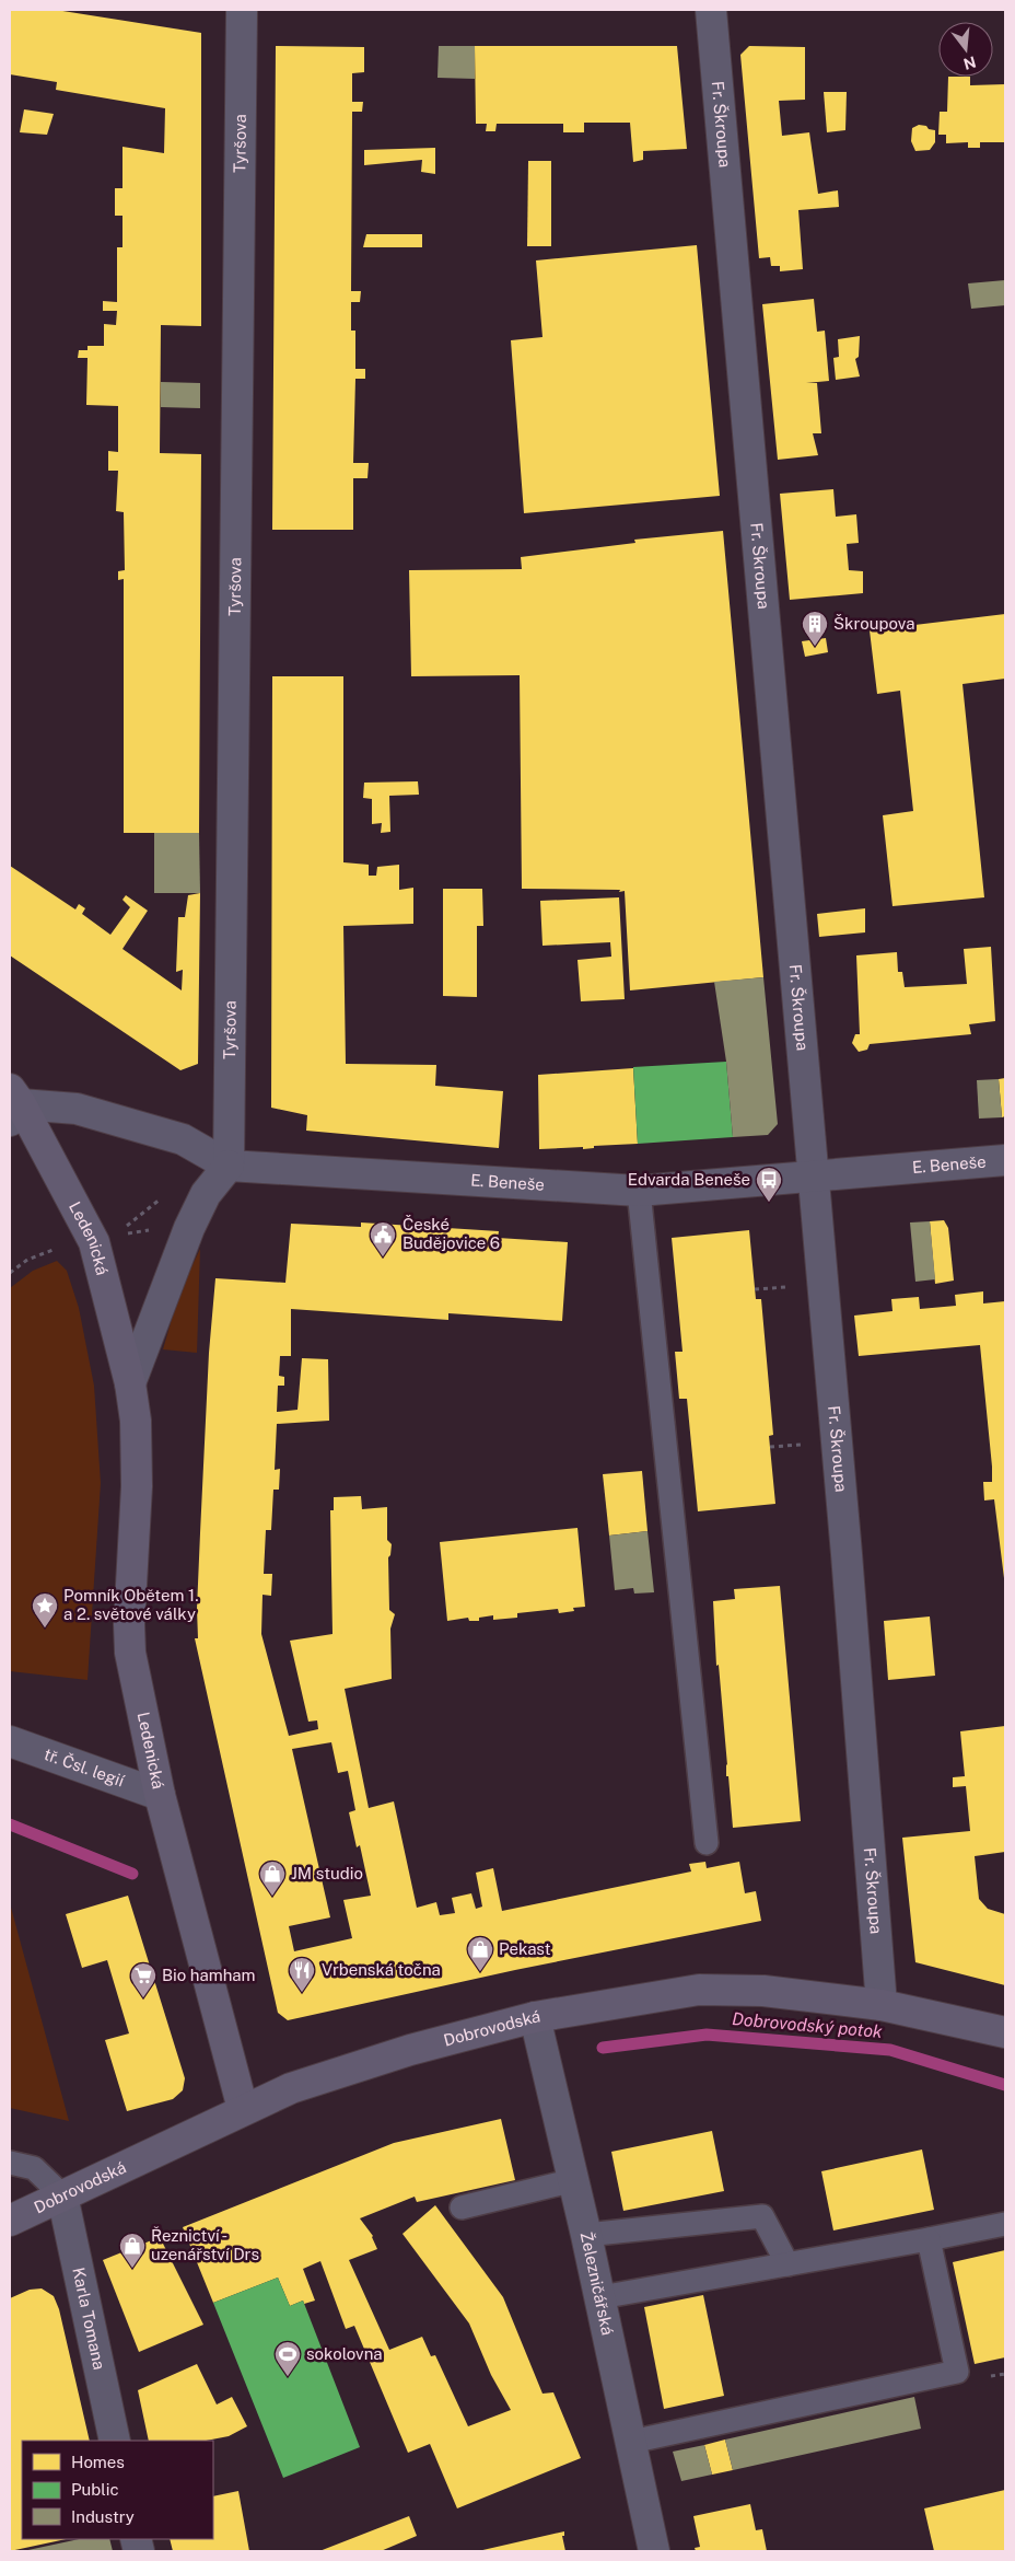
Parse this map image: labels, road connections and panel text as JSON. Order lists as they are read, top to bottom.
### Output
{
  "streets": {
    "main road": ["Ledenická", "Dobrovodská"],
    "street": [
      "Fr. Škroupa",
      "Tyršova",
      "E. Beneše",
      "tř. Čsl. legií",
      "Železničářská",
      "Karla Tomana"
    ]
  },
  "crossings": [
    ["Fr. Škroupa", "E. Beneše"],
    ["Fr. Škroupa", "Dobrovodská"],
    ["Tyršova", "E. Beneše"],
    ["Tyršova", "Ledenická"],
    ["E. Beneše", "Ledenická"],
    ["Ledenická", "tř. Čsl. legií"],
    ["Ledenická", "Dobrovodská"],
    ["Dobrovodská", "Železničářská"],
    ["Dobrovodská", "Karla Tomana"]
  ],
  "water": ["Dobrovodský potok"],
  "places": {
    "building": ["Škroupova"],
    "bus stop": ["Edvarda Beneše"],
    "public building": ["České Budějovice 6"],
    "place": ["Pomník Obětem 1. a 2. světové války"],
    "shop": ["JM studio", "Pekast", "Řeznictví - uzenářství Drs"],
    "restaurant": ["Vrbenská točna"],
    "supermarket": ["Bio hamham"],
    "sports": ["sokolovna"]
  },
  "legend": ["Homes", "Public", "Industry"],
  "north": "bottom"
}
